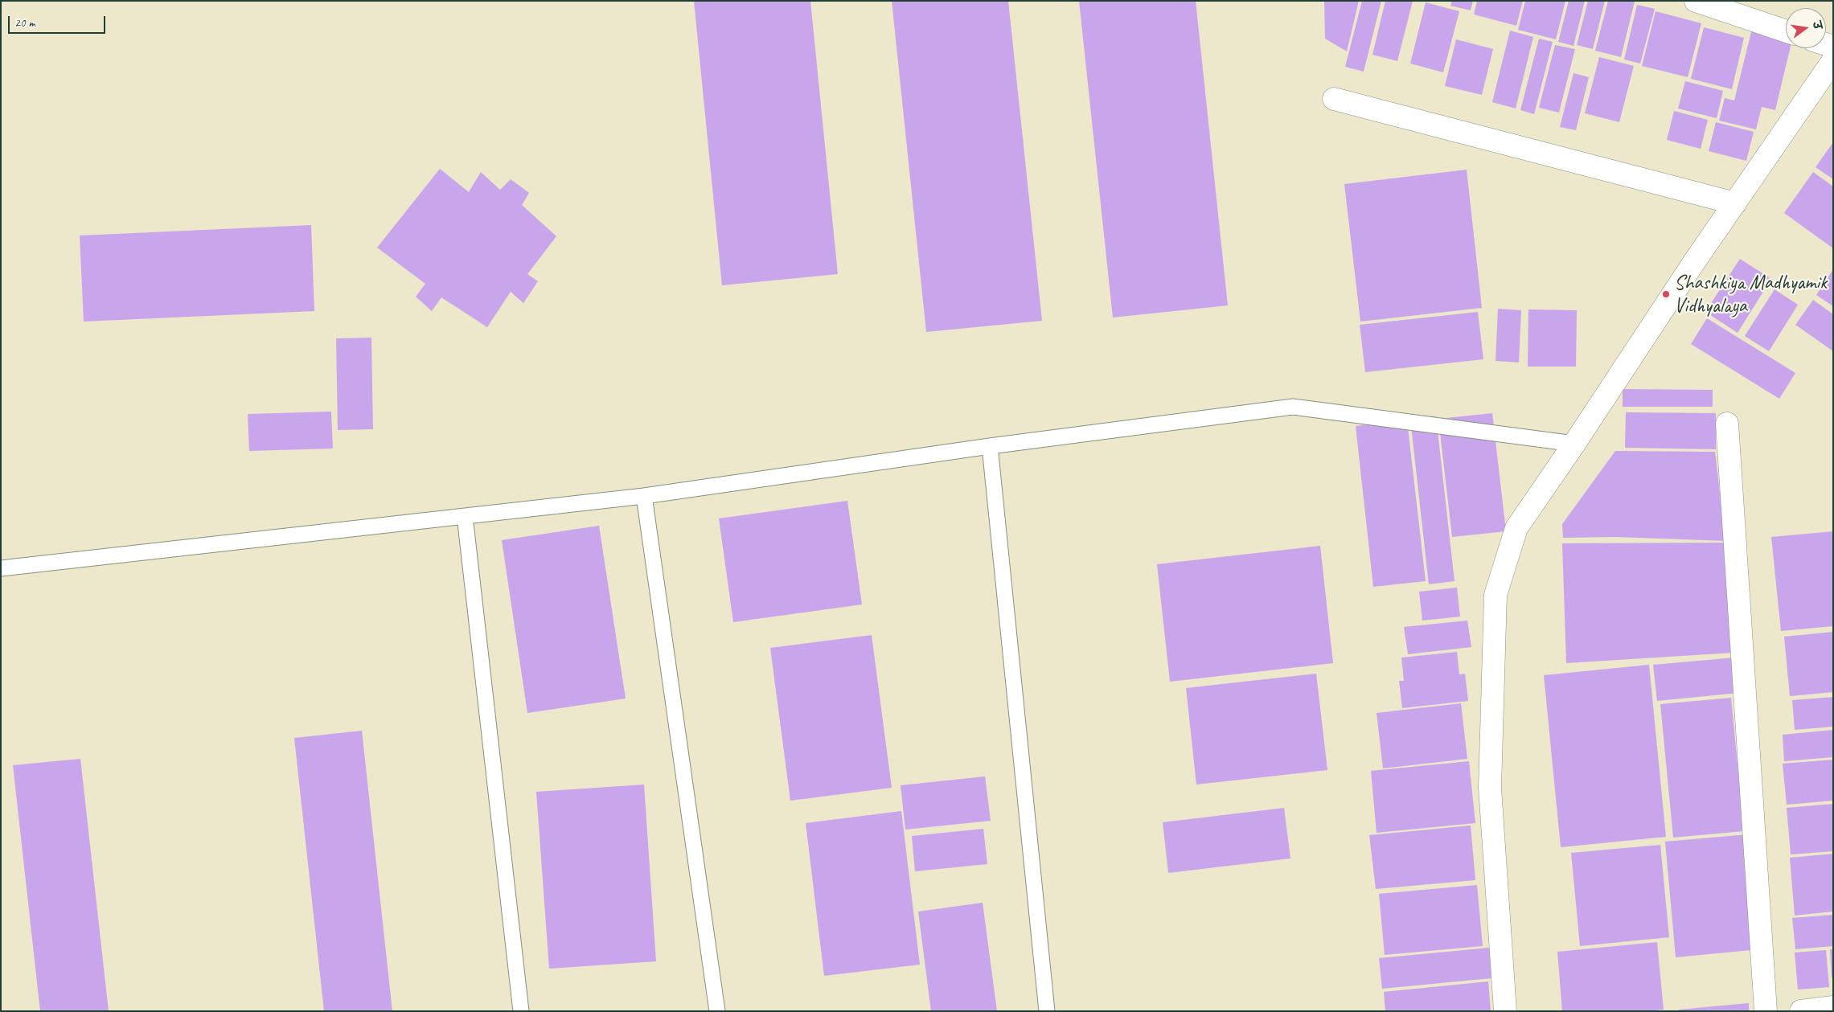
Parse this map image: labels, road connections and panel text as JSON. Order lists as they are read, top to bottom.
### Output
{
  "places": ["Shashkiya Madhyamik Vidhyalaya"],
  "scale_bar": "20 m",
  "north": "right"
}
